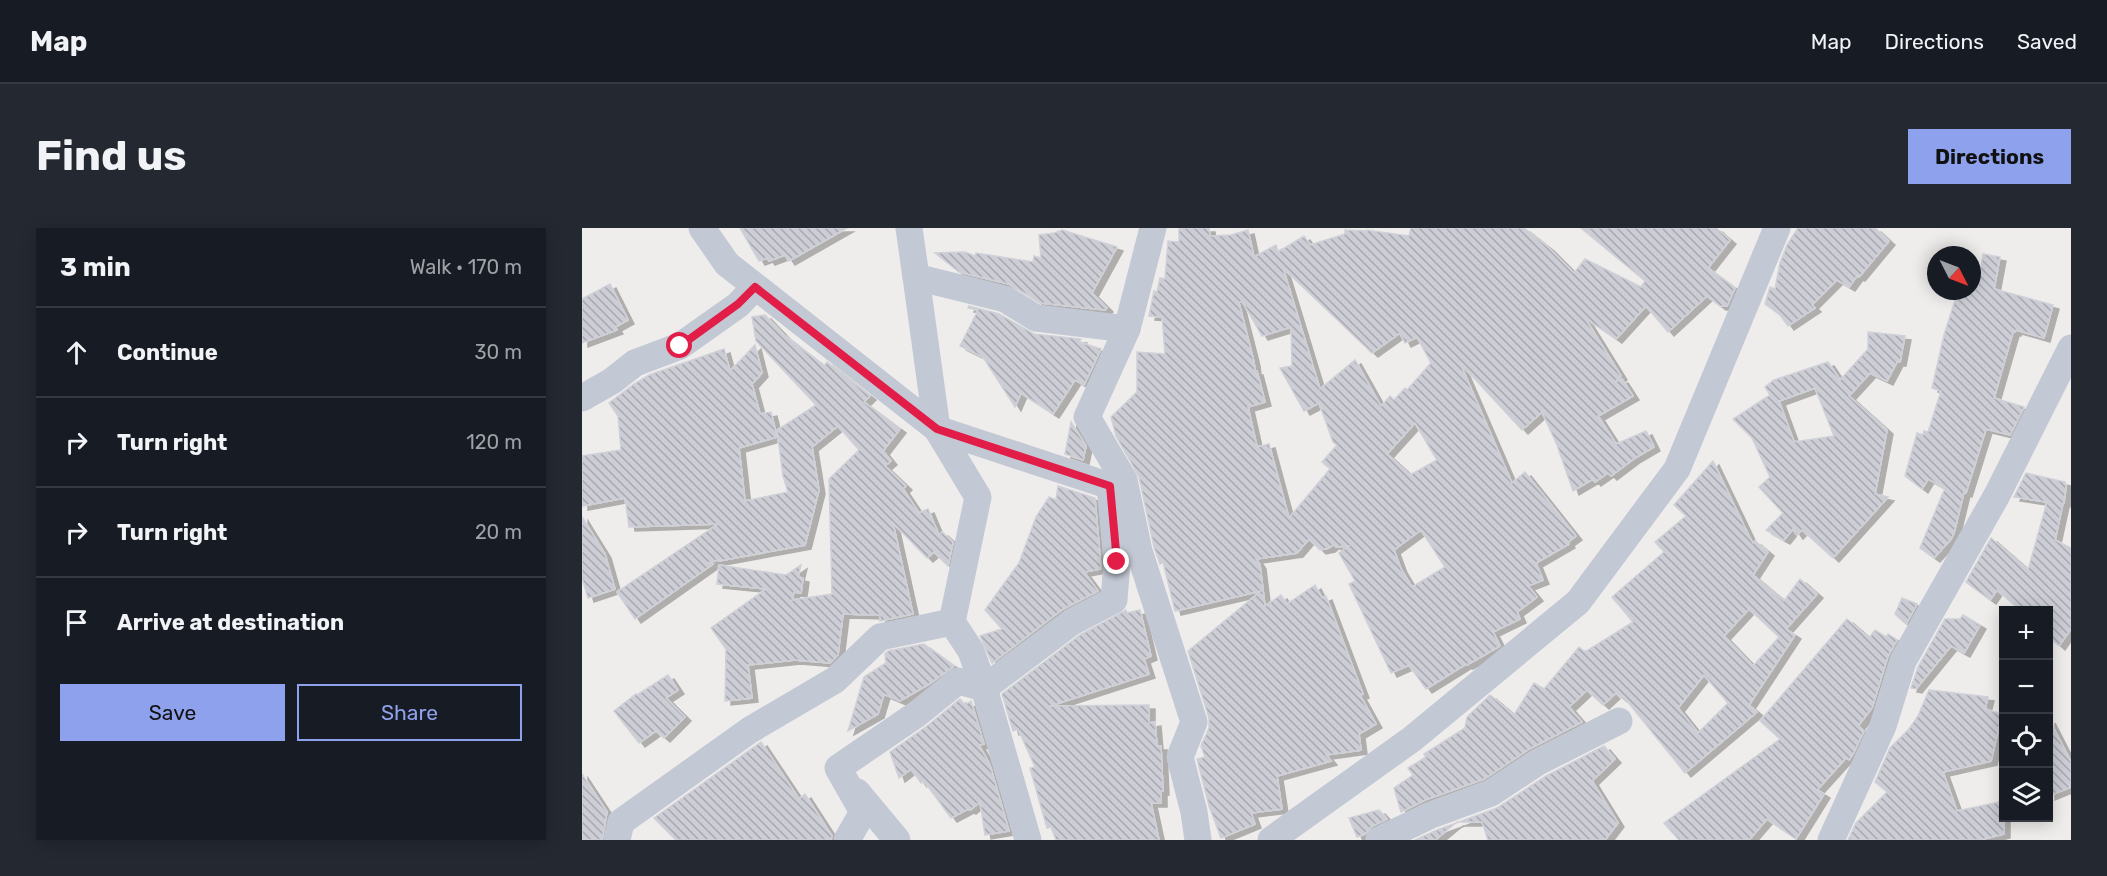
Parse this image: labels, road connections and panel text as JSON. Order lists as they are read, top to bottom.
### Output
{
  "north": "bottom right",
  "page": {
    "header": "Map",
    "nav": ["Map", "Directions", "Saved"],
    "buttons": [
      "Directions",
      ["Save", "Share"]
    ],
    "title": "Find us",
    "heading": ["3 min", "Walk · 170 m"],
    "list": [
      ["Continue", "30 m"],
      ["Turn right", "120 m"],
      ["Turn right", "20 m"],
      "Arrive at destination"
    ],
    "map_buttons": ["+", "−"]
  }
}
